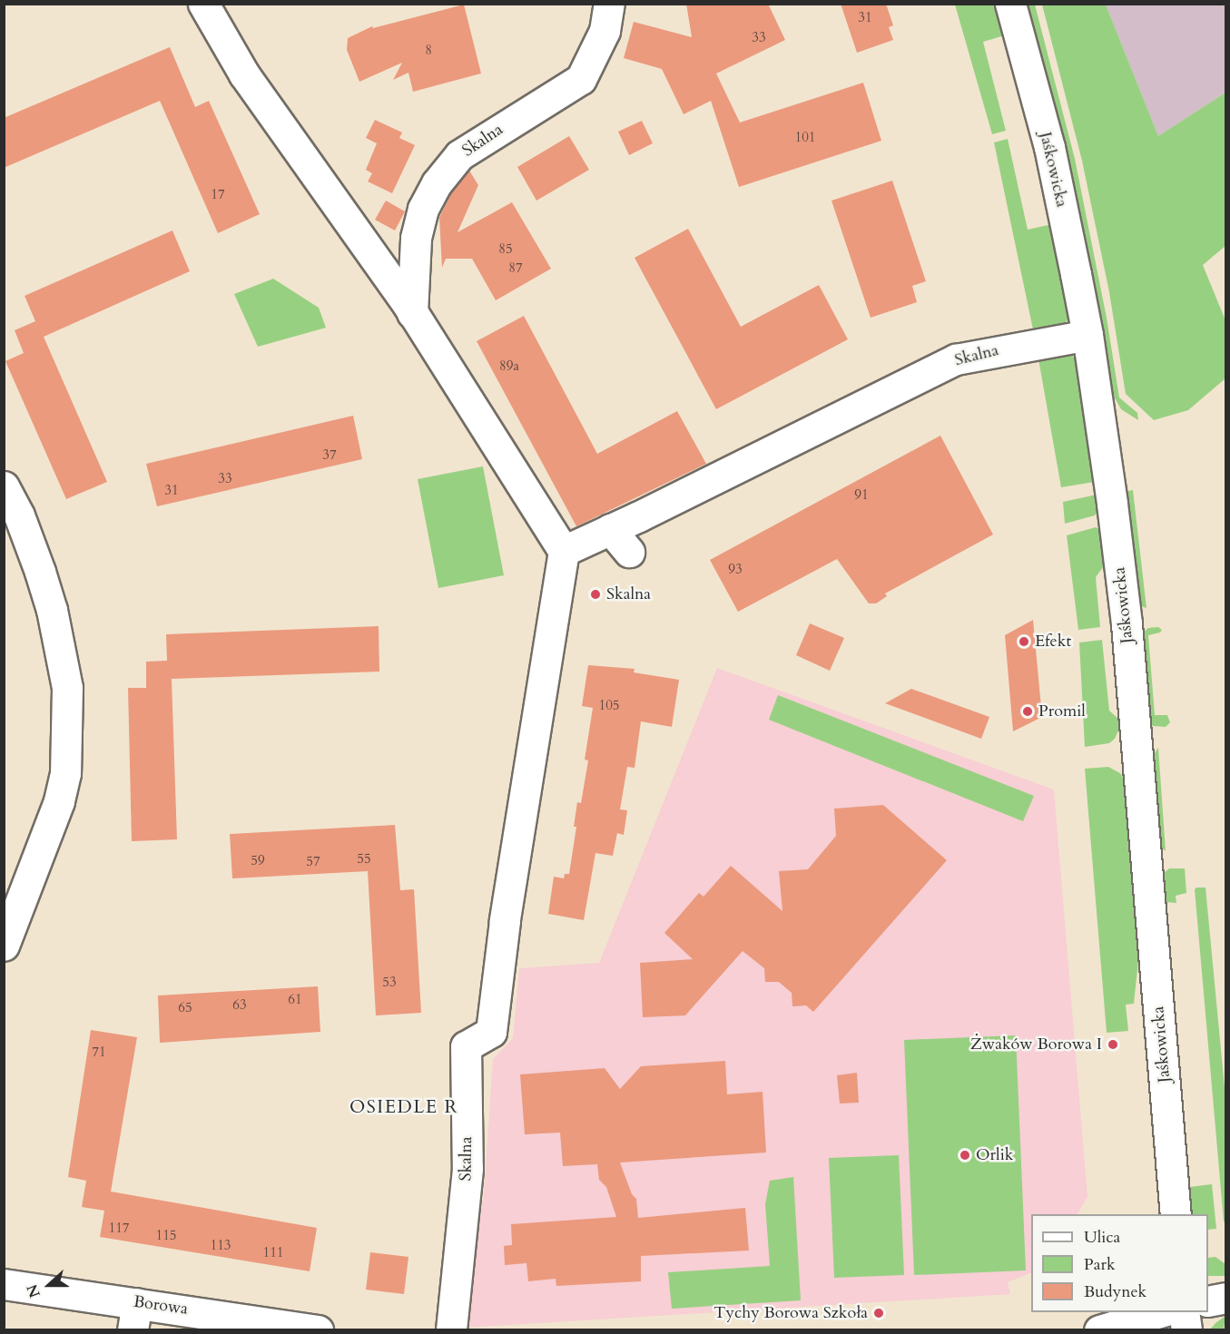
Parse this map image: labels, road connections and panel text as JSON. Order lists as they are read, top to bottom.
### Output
{
  "streets": {
    "street": ["Skalna", "Jaśkowicka", "Borowa"]
  },
  "crossings": [
    ["Skalna", "Jaśkowicka"]
  ],
  "districts": ["OSIEDLE R"],
  "places": [
    "Skalna",
    "Efekt",
    "Promil",
    "Żwaków Borowa I",
    "Orlik",
    "Tychy Borowa Szkoła"
  ],
  "house_numbers": [
    "31",
    "33",
    "8",
    "101",
    "17",
    "85",
    "87",
    "89a",
    "37",
    "33",
    "31",
    "91",
    "93",
    "105",
    "55",
    "59",
    "57",
    "53",
    "61",
    "63",
    "65",
    "71",
    "117",
    "115",
    "113",
    "111"
  ],
  "legend": ["Ulica", "Park", "Budynek"],
  "north": "left"
}
